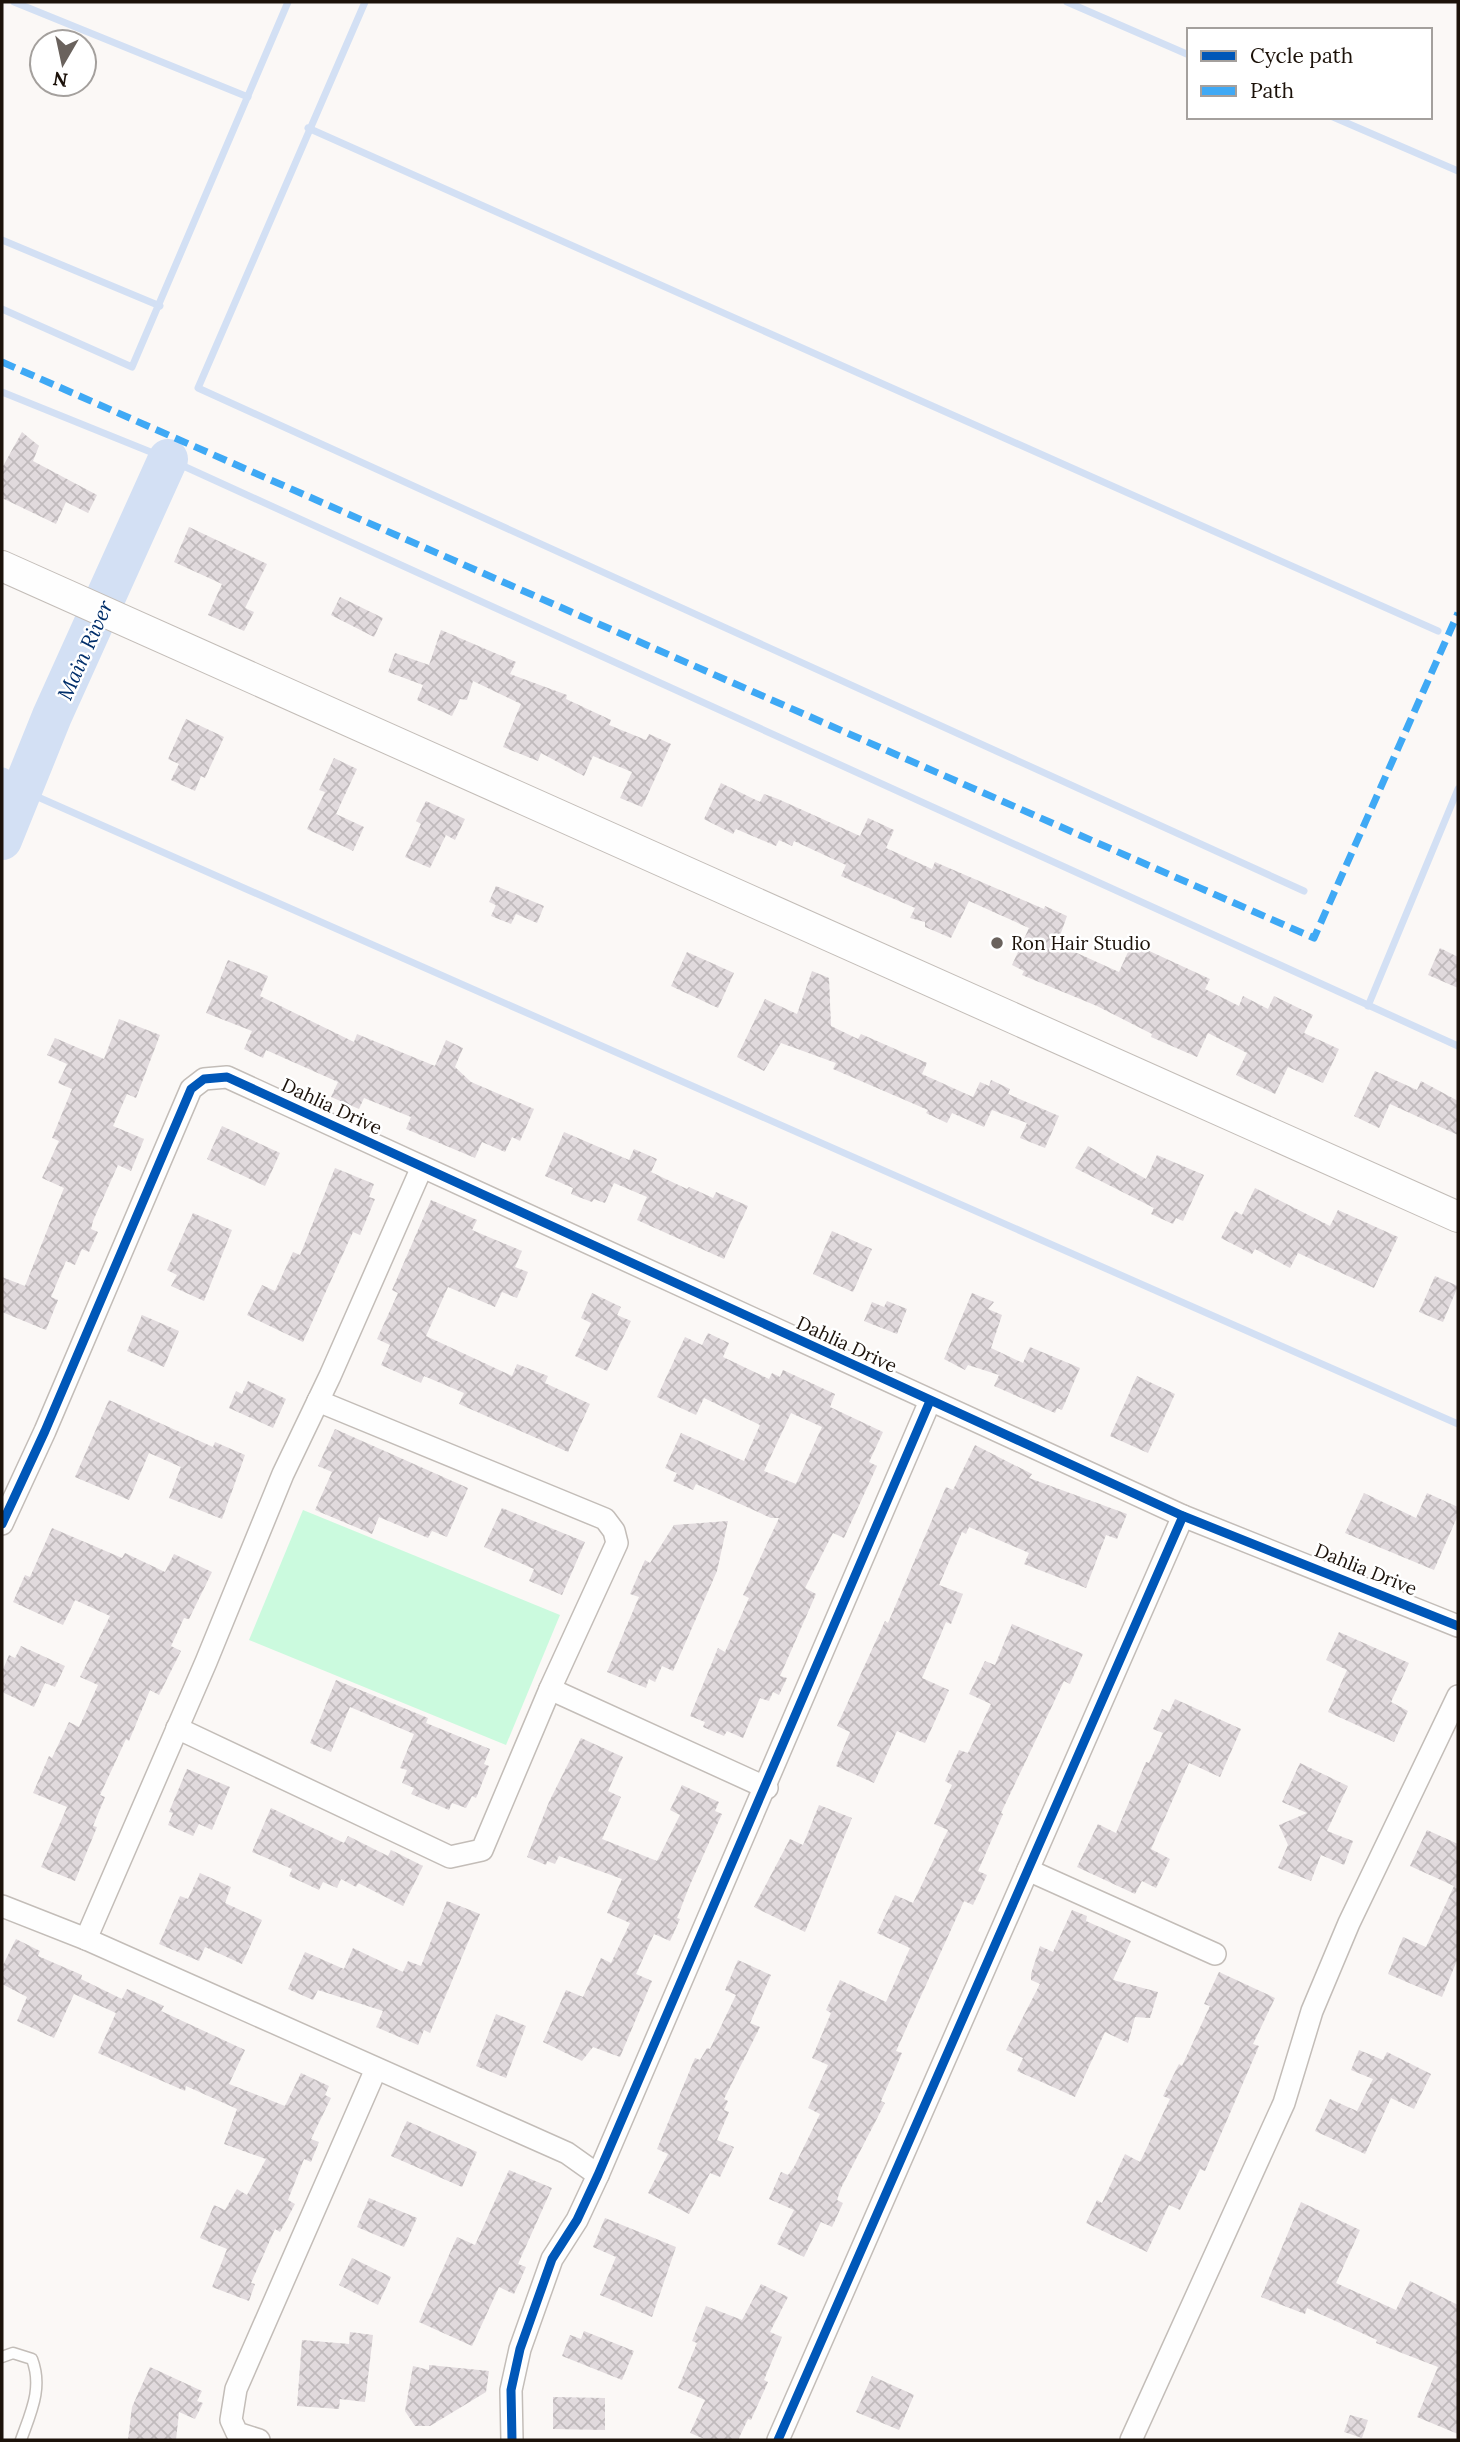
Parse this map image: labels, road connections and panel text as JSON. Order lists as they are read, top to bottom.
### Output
{
  "streets": {
    "street": ["Dahlia Drive"]
  },
  "water": ["Main River"],
  "places": ["Ron Hair Studio"],
  "legend": ["Cycle path", "Path"],
  "north": "bottom"
}
